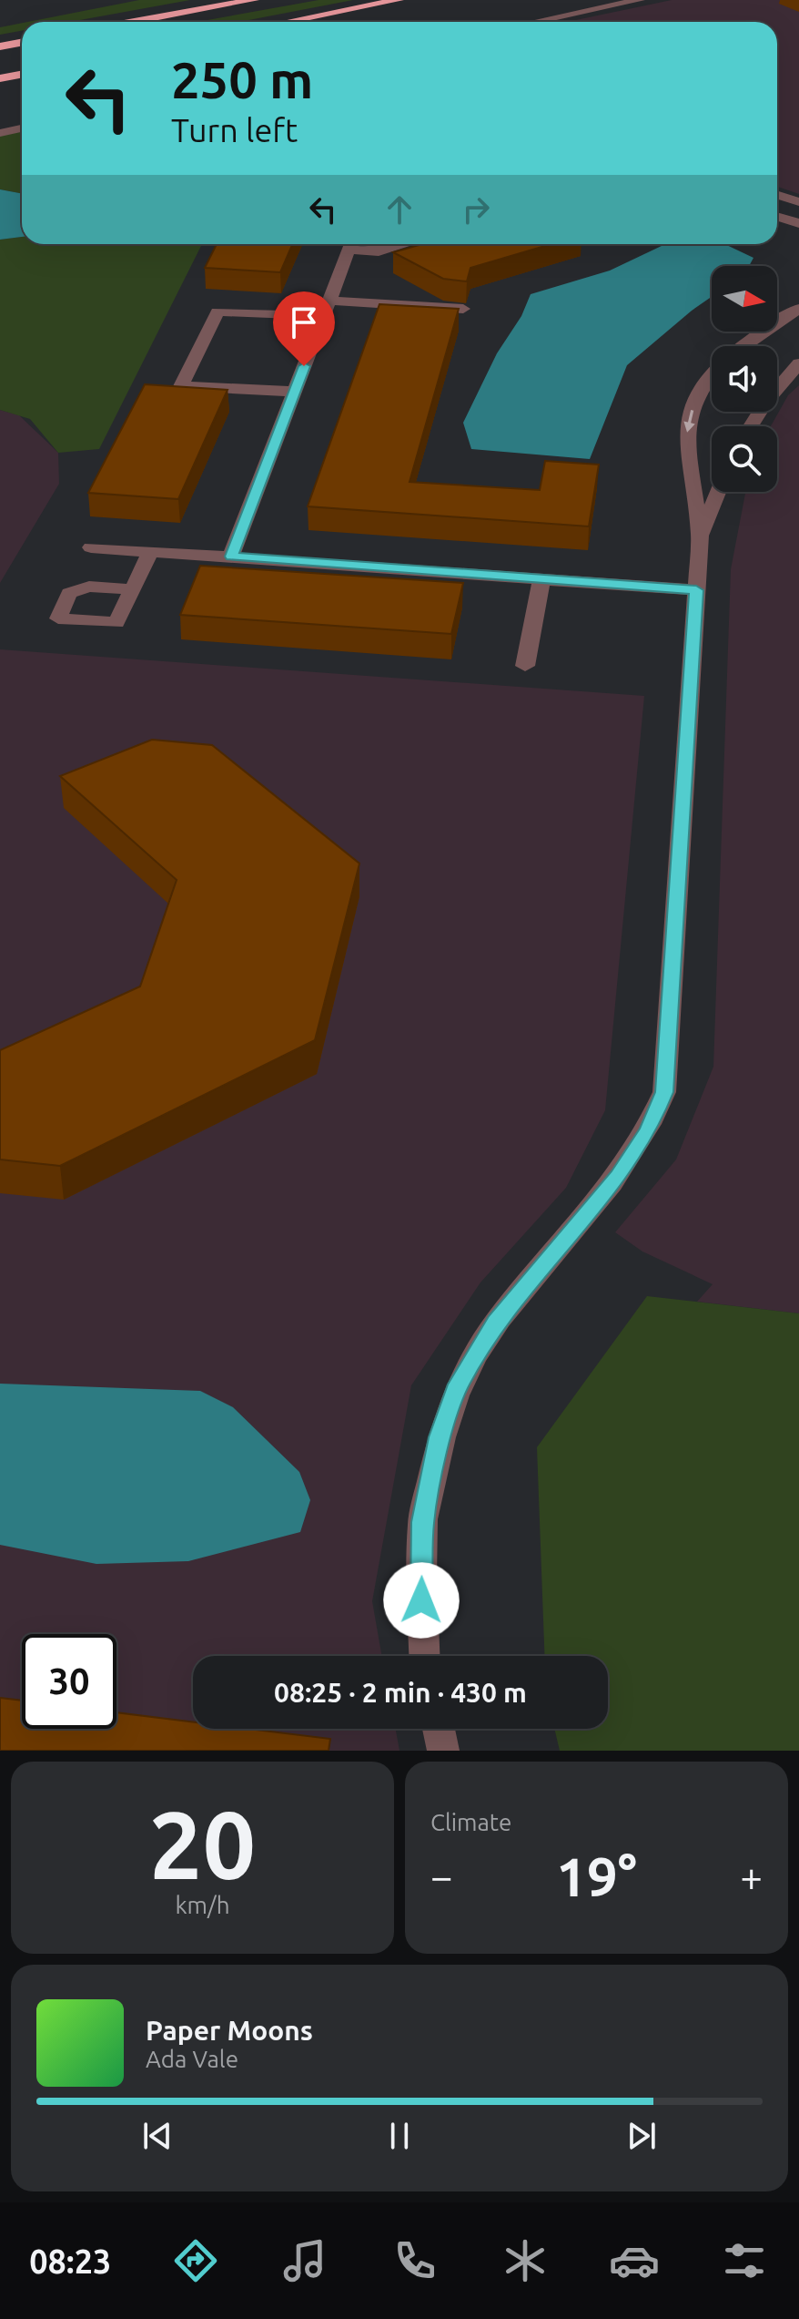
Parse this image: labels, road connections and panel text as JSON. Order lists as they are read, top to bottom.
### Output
{
  "north": "right",
  "page": {
    "turn": ["250 m", "Turn left"],
    "limit": "30",
    "trip": "08:25 · 2 min · 430 m",
    "tile": [
      ["20", "km/h"],
      "Climate"
    ],
    "heat": ["−", "19°", "+"],
    "song": ["Paper Moons", "Ada Vale"],
    "tabs": "08:23"
  }
}
